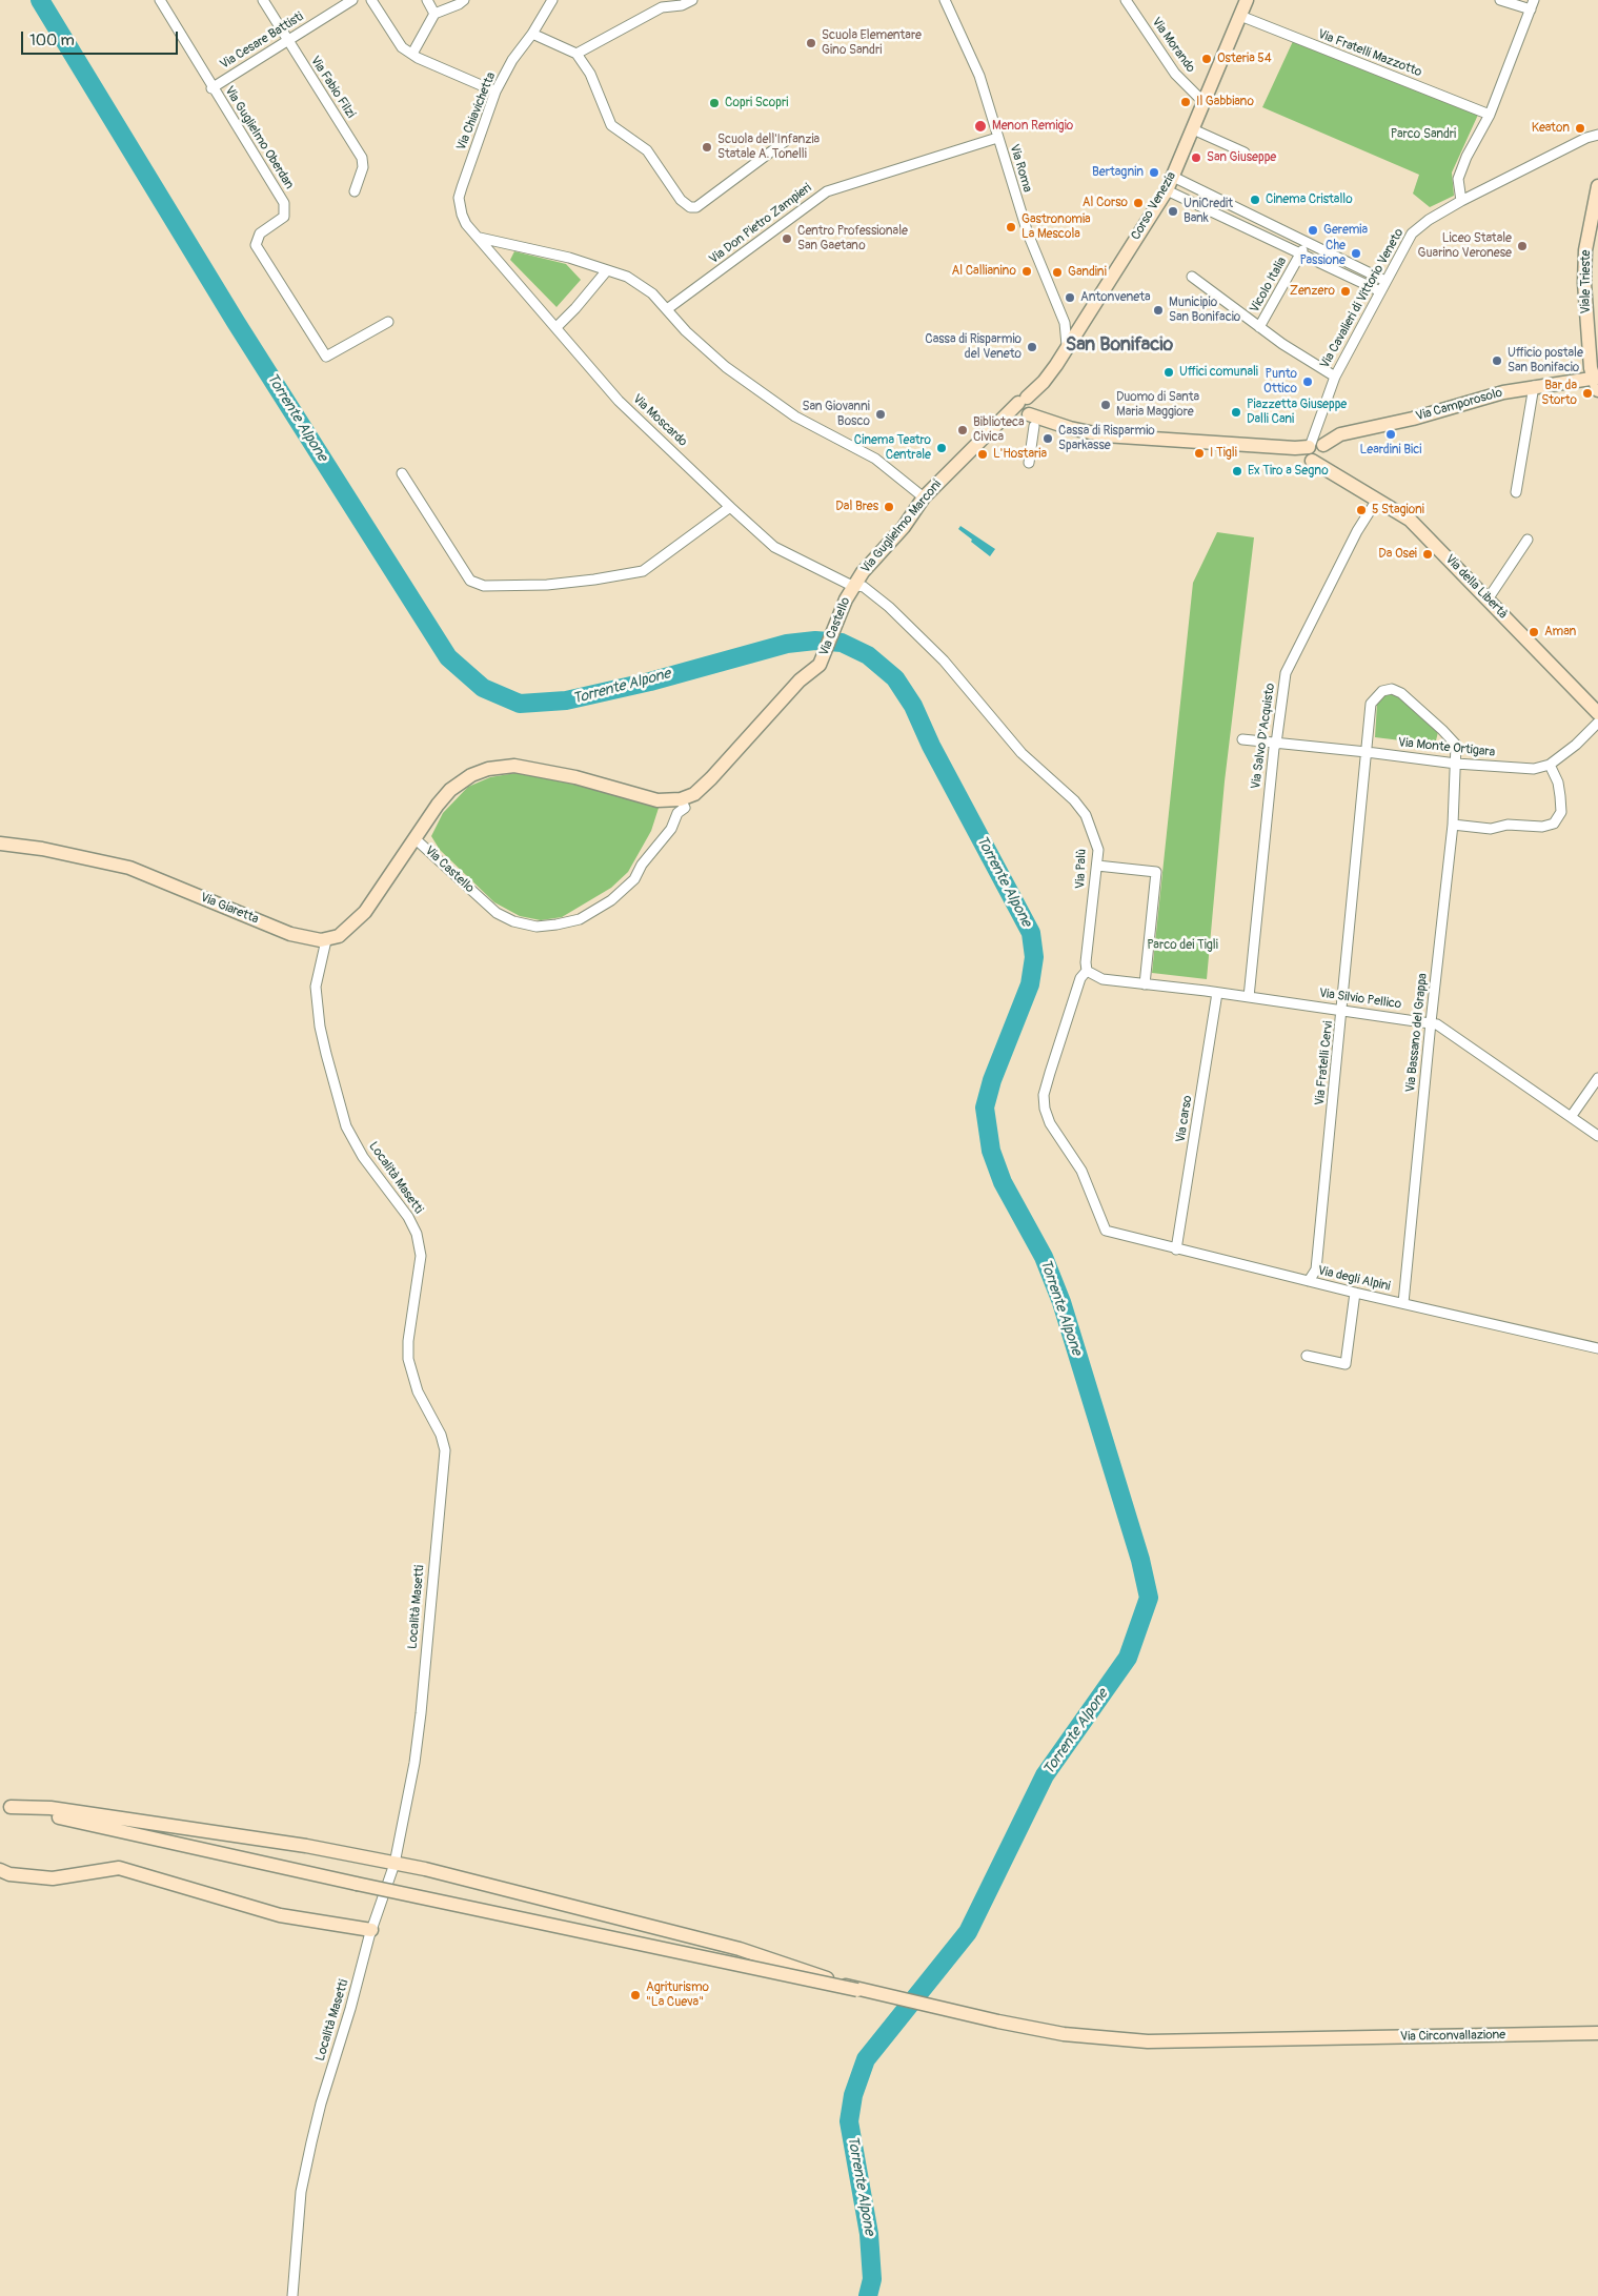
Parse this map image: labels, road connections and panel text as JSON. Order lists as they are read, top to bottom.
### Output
{
  "streets": {
    "street": [
      "Via Cesare Battisti",
      "Via Morando",
      "Via Fratelli Mazzotto",
      "Via Fabio Filzi",
      "Via Chiavichetta",
      "Via Guglielmo Oberdan",
      "Via Roma",
      "Corso Venezia",
      "Via Don Pietro Zampieri",
      "Viale Trieste",
      "Vicolo Italia",
      "Via Cavalieri di Vittorio Veneto",
      "Via Camporosolo",
      "Via Moscardo",
      "Via Guglielmo Marconi",
      "Via della Libertà",
      "Via Castello",
      "Via Salvo D'Acquisto",
      "Via Monte Ortigara",
      "Via Palù",
      "Via Giaretta",
      "Via Silvio Pellico",
      "Via Bassano del Grappa",
      "Via Fratelli Cervi",
      "Via carso",
      "Località Masetti",
      "Via degli Alpini",
      "Via Circonvallazione"
    ]
  },
  "crossings": [
    ["Via Cesare Battisti", "Via Fabio Filzi"],
    ["Via Cesare Battisti", "Via Guglielmo Oberdan"],
    ["Via Morando", "Corso Venezia"],
    ["Via Fratelli Mazzotto", "Corso Venezia"],
    ["Via Chiavichetta", "Via Moscardo"],
    ["Via Roma", "Corso Venezia"],
    ["Via Roma", "Via Don Pietro Zampieri"],
    ["Corso Venezia", "Via Camporosolo"],
    ["Corso Venezia", "Via Guglielmo Marconi"],
    ["Viale Trieste", "Via Camporosolo"],
    ["Via Cavalieri di Vittorio Veneto", "Via Camporosolo"],
    ["Via Cavalieri di Vittorio Veneto", "Via della Libertà"],
    ["Via Camporosolo", "Via Guglielmo Marconi"],
    ["Via Camporosolo", "Via della Libertà"],
    ["Via Moscardo", "Via Guglielmo Marconi"],
    ["Via Moscardo", "Via Castello"],
    ["Via Moscardo", "Via Palù"],
    ["Via Guglielmo Marconi", "Via Castello"],
    ["Via Guglielmo Marconi", "Via Palù"],
    ["Via della Libertà", "Via Salvo D'Acquisto"],
    ["Via della Libertà", "Via Monte Ortigara"],
    ["Via Castello", "Via Palù"],
    ["Via Salvo D'Acquisto", "Via Monte Ortigara"],
    ["Via Salvo D'Acquisto", "Via Silvio Pellico"],
    ["Via Monte Ortigara", "Via Bassano del Grappa"],
    ["Via Monte Ortigara", "Via Fratelli Cervi"],
    ["Via Palù", "Via Silvio Pellico"],
    ["Via Palù", "Via degli Alpini"],
    ["Via Giaretta", "Località Masetti"],
    ["Via Silvio Pellico", "Via Bassano del Grappa"],
    ["Via Silvio Pellico", "Via Fratelli Cervi"],
    ["Via Silvio Pellico", "Via carso"],
    ["Via Bassano del Grappa", "Via Fratelli Cervi"],
    ["Via Bassano del Grappa", "Via degli Alpini"],
    ["Via Fratelli Cervi", "Via degli Alpini"],
    ["Via carso", "Via degli Alpini"]
  ],
  "districts": ["San Bonifacio"],
  "water": ["Torrente Alpone"],
  "parks": ["Parco Sandri", "Parco dei Tigli"],
  "places": [
    "Scuola Elementare Gino Sandri",
    "Osteria 54",
    "Il Gabbiano",
    "Copri Scopri",
    "Menon Remigio",
    "Keaton",
    "Scuola dell'Infanzia Statale A. Tonelli",
    "San Giuseppe",
    "Bertagnin",
    "Cinema Cristallo",
    "Al Corso",
    "UniCredit Bank",
    "Gastronomia La Mescola",
    "Geremia",
    "Centro Professionale San Gaetano",
    "Liceo Statale Guarino Veronese",
    "Che Passione",
    "Al Callianino",
    "Gandini",
    "Zenzero",
    "Antonveneta",
    "Municipio San Bonifacio",
    "Cassa di Risparmio del Veneto",
    "Ufficio postale San Bonifacio",
    "Uffici comunali",
    "Punto Ottico",
    "Bar da Storto",
    "Duomo di Santa Maria Maggiore",
    "Piazzetta Giuseppe Dalli Cani",
    "San Giovanni Bosco",
    "Biblioteca Civica",
    "Leardini Bici",
    "Cassa di Risparmio Sparkasse",
    "Cinema Teatro Centrale",
    "I Tigli",
    "L'Hostaria",
    "Ex Tiro a Segno",
    "Dal Bres",
    "5 Stagioni",
    "Da Osei",
    "Aman",
    "Agriturismo \"La Cueva\""
  ],
  "scale_bar": "100 m"
}
